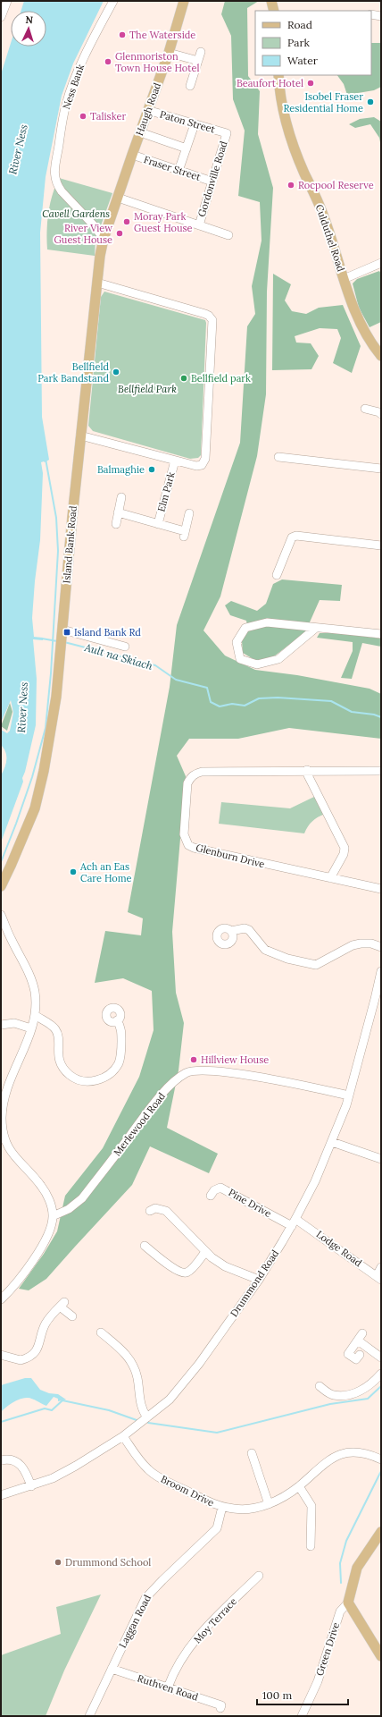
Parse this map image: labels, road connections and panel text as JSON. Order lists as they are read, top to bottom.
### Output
{
  "streets": {
    "main road": ["Haugh Road", "Culduthel Road", "Island Bank Road"],
    "street": [
      "Ness Bank",
      "Paton Street",
      "Fraser Street",
      "Gordonville Road",
      "Elm Park",
      "Glenburn Drive",
      "Merlewood Road",
      "Pine Drive",
      "Lodge Road",
      "Drummond Road",
      "Broom Drive",
      "Moy Terrace",
      "Laggan Road",
      "Green Drive",
      "Ruthven Road"
    ]
  },
  "crossings": [
    ["Ness Bank", "Island Bank Road"],
    ["Haugh Road", "Paton Street"],
    ["Haugh Road", "Fraser Street"],
    ["Haugh Road", "Gordonville Road"],
    ["Haugh Road", "Island Bank Road"],
    ["Paton Street", "Gordonville Road"],
    ["Fraser Street", "Gordonville Road"],
    ["Gordonville Road", "Island Bank Road"],
    ["Merlewood Road", "Drummond Road"],
    ["Pine Drive", "Lodge Road"],
    ["Pine Drive", "Drummond Road"],
    ["Lodge Road", "Drummond Road"],
    ["Drummond Road", "Broom Drive"],
    ["Broom Drive", "Laggan Road"],
    ["Moy Terrace", "Ruthven Road"],
    ["Laggan Road", "Ruthven Road"]
  ],
  "water": ["River Ness", "Ault na Skiach"],
  "parks": ["Cavell Gardens", "Bellfield Park"],
  "places": {
    "other": [
      "The Waterside",
      "Glenmoriston Town House Hotel",
      "Beaufort Hotel",
      "Isobel Fraser Residential Home",
      "Talisker",
      "Rocpool Reserve",
      "Moray Park Guest House",
      "River View Guest House",
      "Bellfield Park Bandstand",
      "Bellfield park",
      "Balmaghie",
      "Ach an Eas Care Home",
      "Hillview House",
      "Drummond School"
    ],
    "transit": ["Island Bank Rd"]
  },
  "legend": ["Road", "Park", "Water"],
  "scale_bar": "100 m",
  "north": "top"
}
